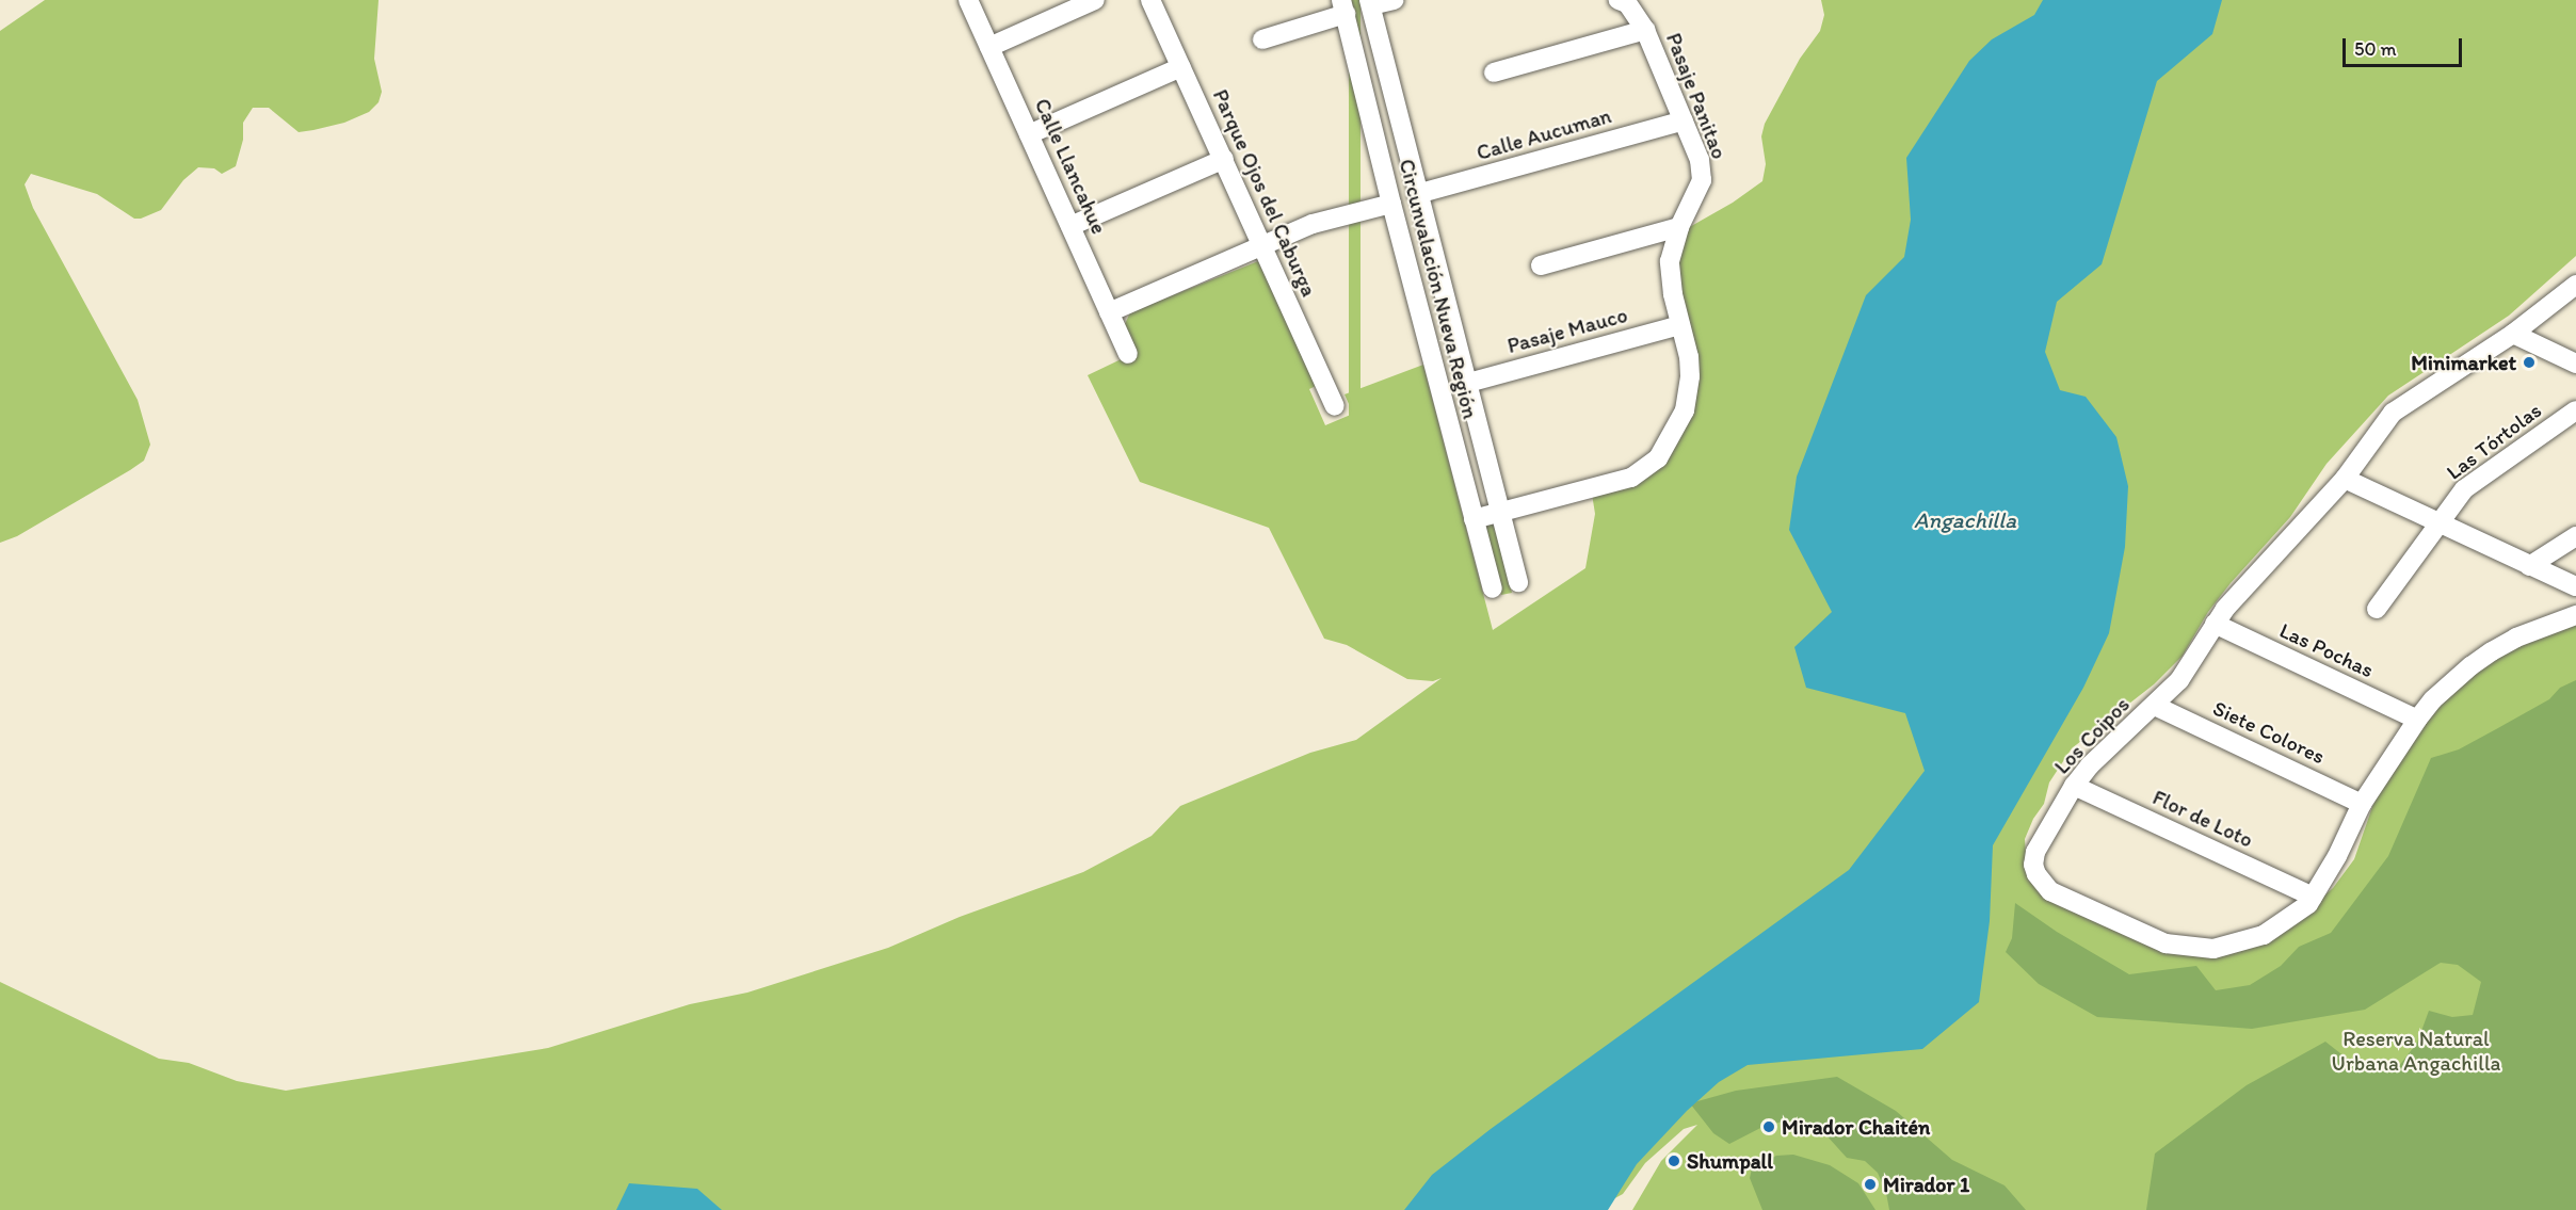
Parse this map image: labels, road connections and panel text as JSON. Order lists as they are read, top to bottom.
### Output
{
  "streets": {
    "street": [
      "Pasaje Panitao",
      "Calle Aucuman",
      "Calle Llancahue",
      "Parque Ojos del Caburga",
      "Circunvalación Nueva Región",
      "Pasaje Mauco",
      "Las Tórtolas",
      "Las Pochas",
      "Siete Colores",
      "Los Coipos",
      "Flor de Loto"
    ]
  },
  "crossings": [
    ["Pasaje Panitao", "Calle Aucuman"],
    ["Pasaje Panitao", "Circunvalación Nueva Región"],
    ["Pasaje Panitao", "Pasaje Mauco"],
    ["Calle Aucuman", "Circunvalación Nueva Región"],
    ["Circunvalación Nueva Región", "Pasaje Mauco"],
    ["Las Pochas", "Los Coipos"],
    ["Siete Colores", "Los Coipos"],
    ["Los Coipos", "Flor de Loto"]
  ],
  "water": ["Angachilla"],
  "parks": ["Reserva Natural Urbana Angachilla"],
  "places": [
    "Minimarket",
    "Mirador Chaitén",
    "Shumpall",
    "Mirador 1"
  ],
  "scale_bar": "50 m"
}
